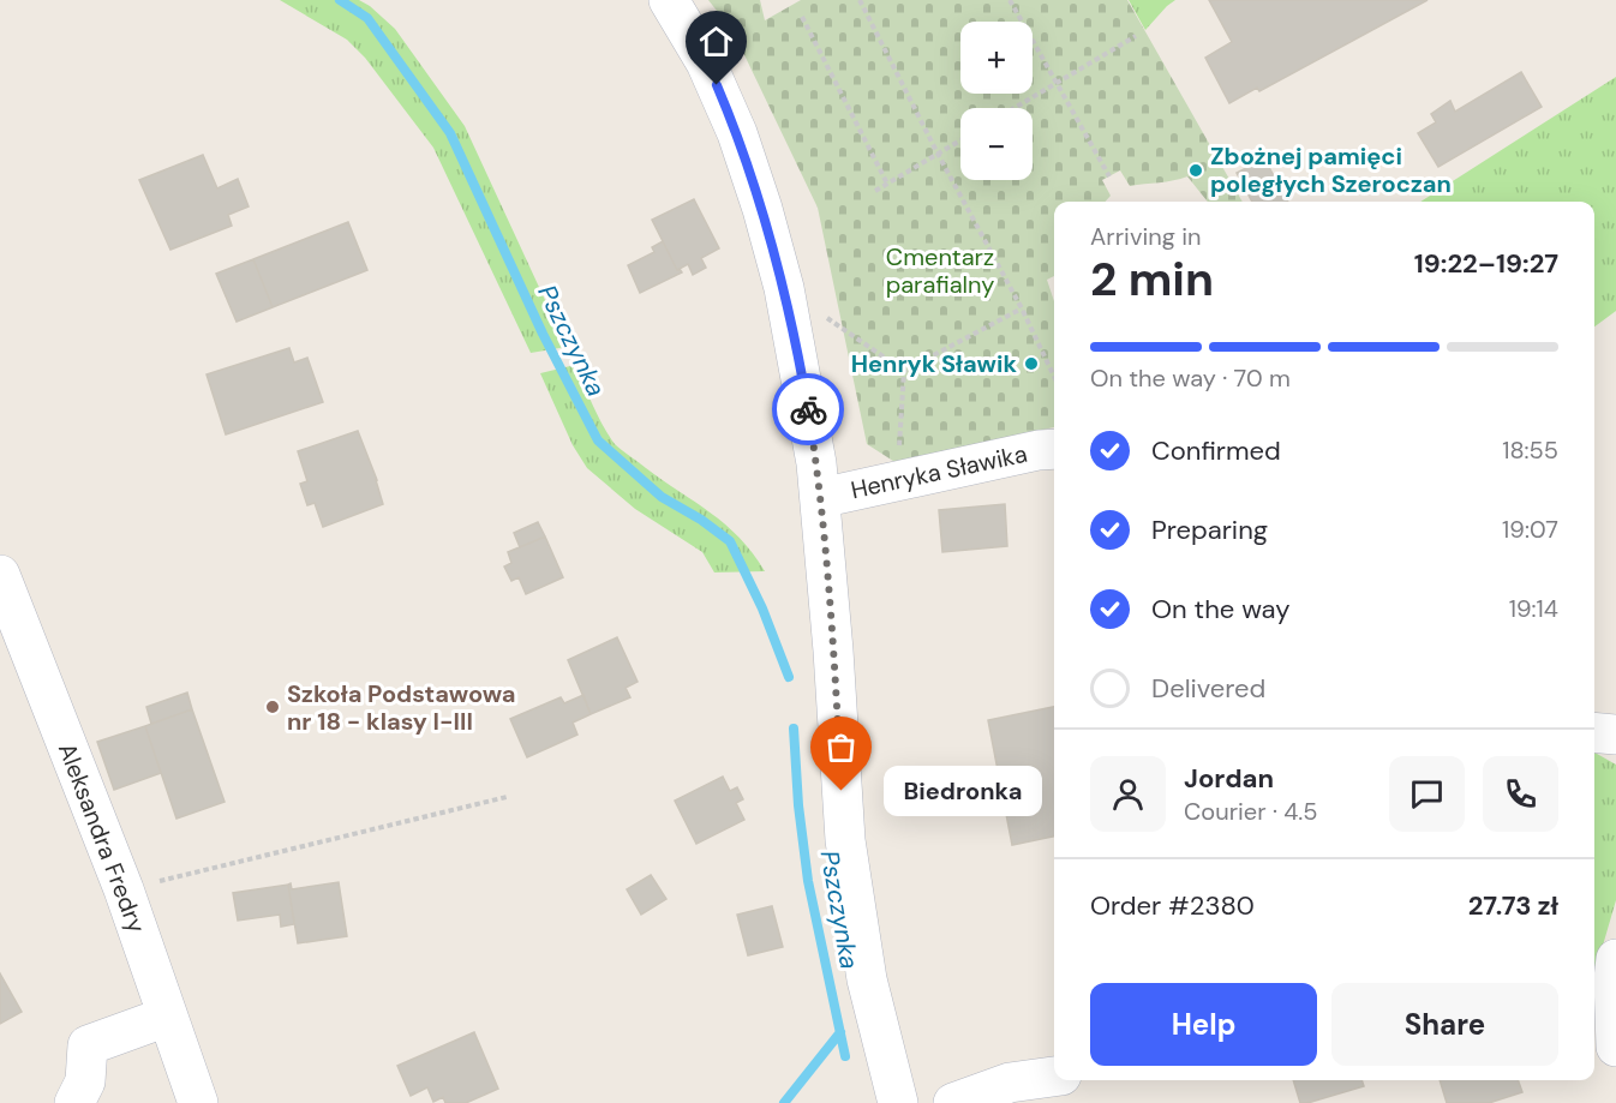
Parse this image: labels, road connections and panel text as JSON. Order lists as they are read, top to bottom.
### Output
{
  "streets": {
    "street": ["Henryka Sławika", "Aleksandra Fredry"]
  },
  "water": ["Pszczynka"],
  "parks": ["Cmentarz parafialny"],
  "places": [
    "Zbożnej pamięci poległych Szeroczan",
    "Henryk Sławik",
    "Szkoła Podstawowa nr 18 - klasy I-III",
    "Biedronka"
  ],
  "page": {
    "map_buttons": ["+", "−"],
    "heading": ["2 min", "Arriving in", "19:22–19:27"],
    "panel": [
      "Jordan",
      "Courier · 4.5",
      "Order #2380",
      "27.73 zł"
    ],
    "bar": "On the way · 70 m",
    "list": [
      ["Confirmed", "18:55"],
      ["Preparing", "19:07"],
      ["On the way", "19:14"],
      "Delivered"
    ],
    "bubble": "Biedronka",
    "buttons": ["Help", "Share"]
  }
}
